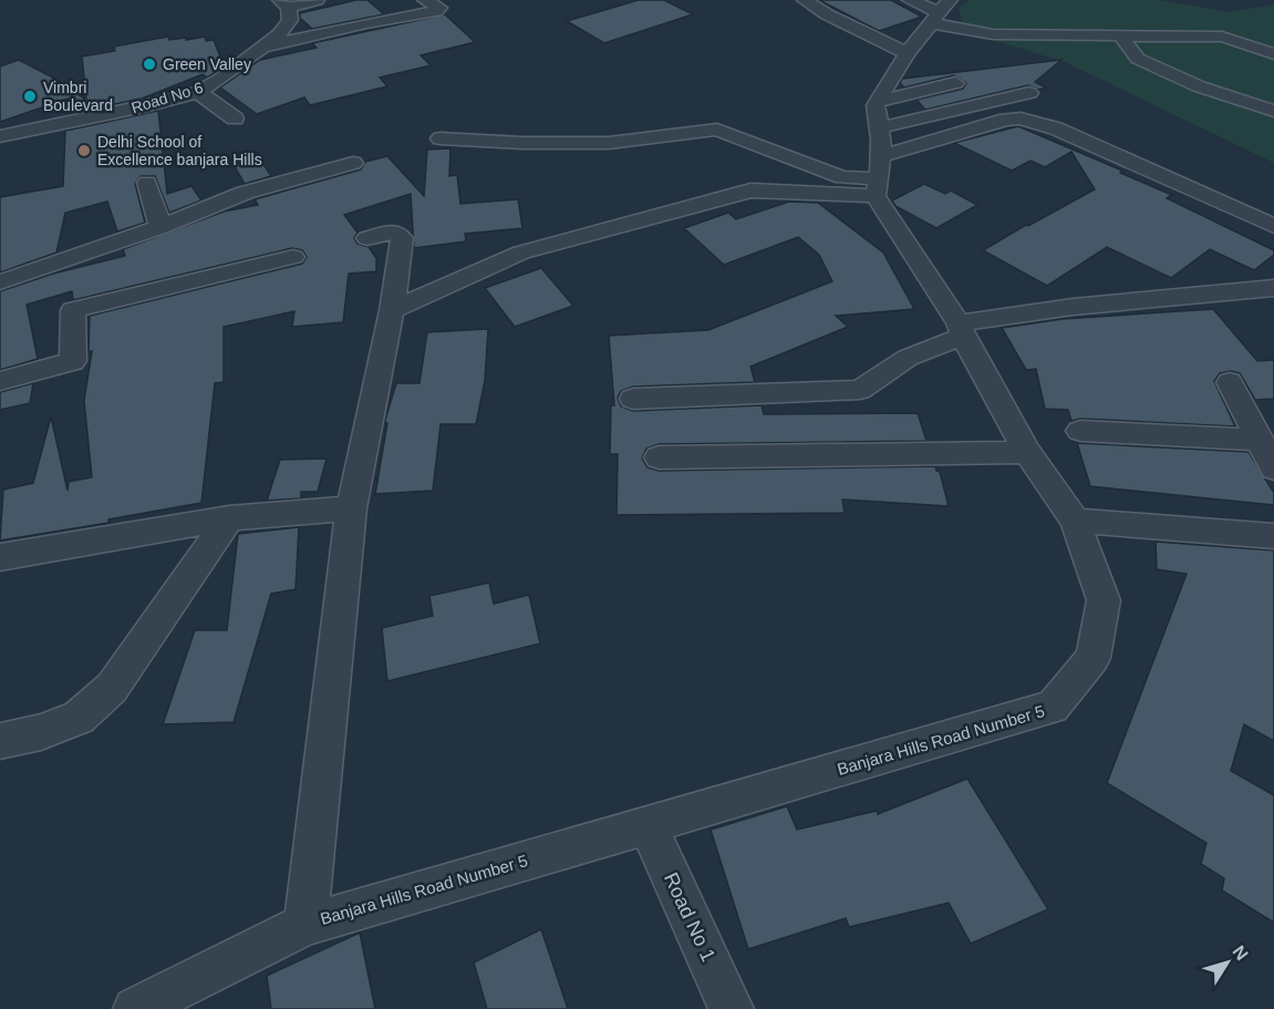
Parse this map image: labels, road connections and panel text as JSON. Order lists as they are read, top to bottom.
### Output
{
  "streets": {
    "street": ["Road No 6", "Banjara Hills Road Number 5", "Road No 1"]
  },
  "crossings": [
    ["Banjara Hills Road Number 5", "Road No 1"]
  ],
  "places": ["Green Valley", "Vimbri Boulevard", "Delhi School of Excellence banjara Hills"],
  "north": "top right"
}
